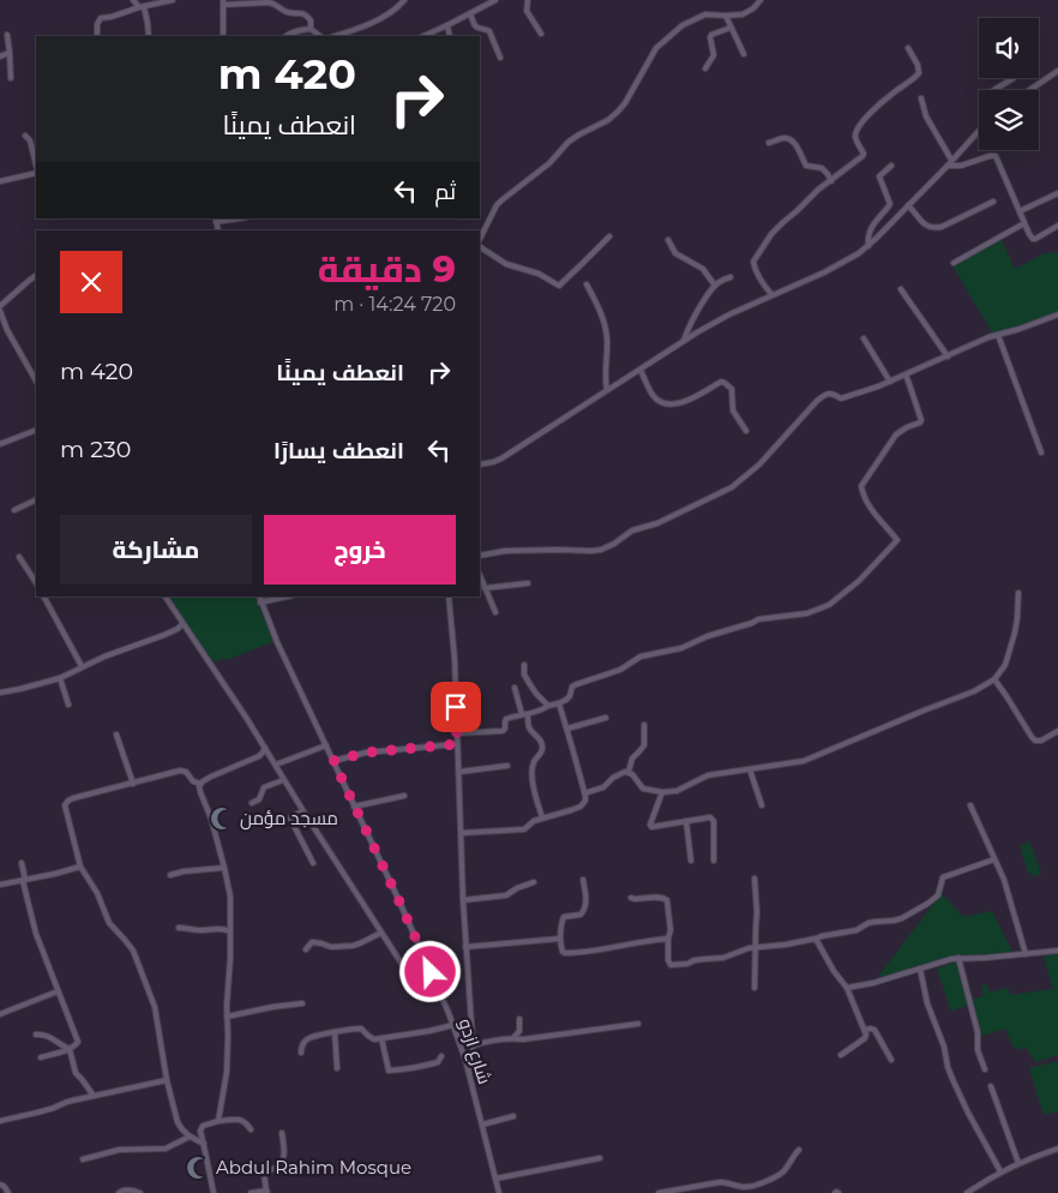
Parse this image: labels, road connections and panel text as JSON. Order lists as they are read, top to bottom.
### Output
{
  "streets": {
    "street": ["شارع ازدو"]
  },
  "places": {
    "mosque": ["مسجد مؤمن", "Abdul Rahim Mosque"]
  },
  "page": {
    "turn": ["420 m", "انعطف يمينًا"],
    "then": "ثم",
    "heading": ["9 دقيقة", "720 m · 14:24"],
    "list": [
      {
        "name": "انعطف يمينًا",
        "value": "420 m"
      },
      {
        "name": "انعطف يسارًا",
        "value": "230 m"
      }
    ],
    "buttons": ["خروج", "مشاركة"]
  }
}
